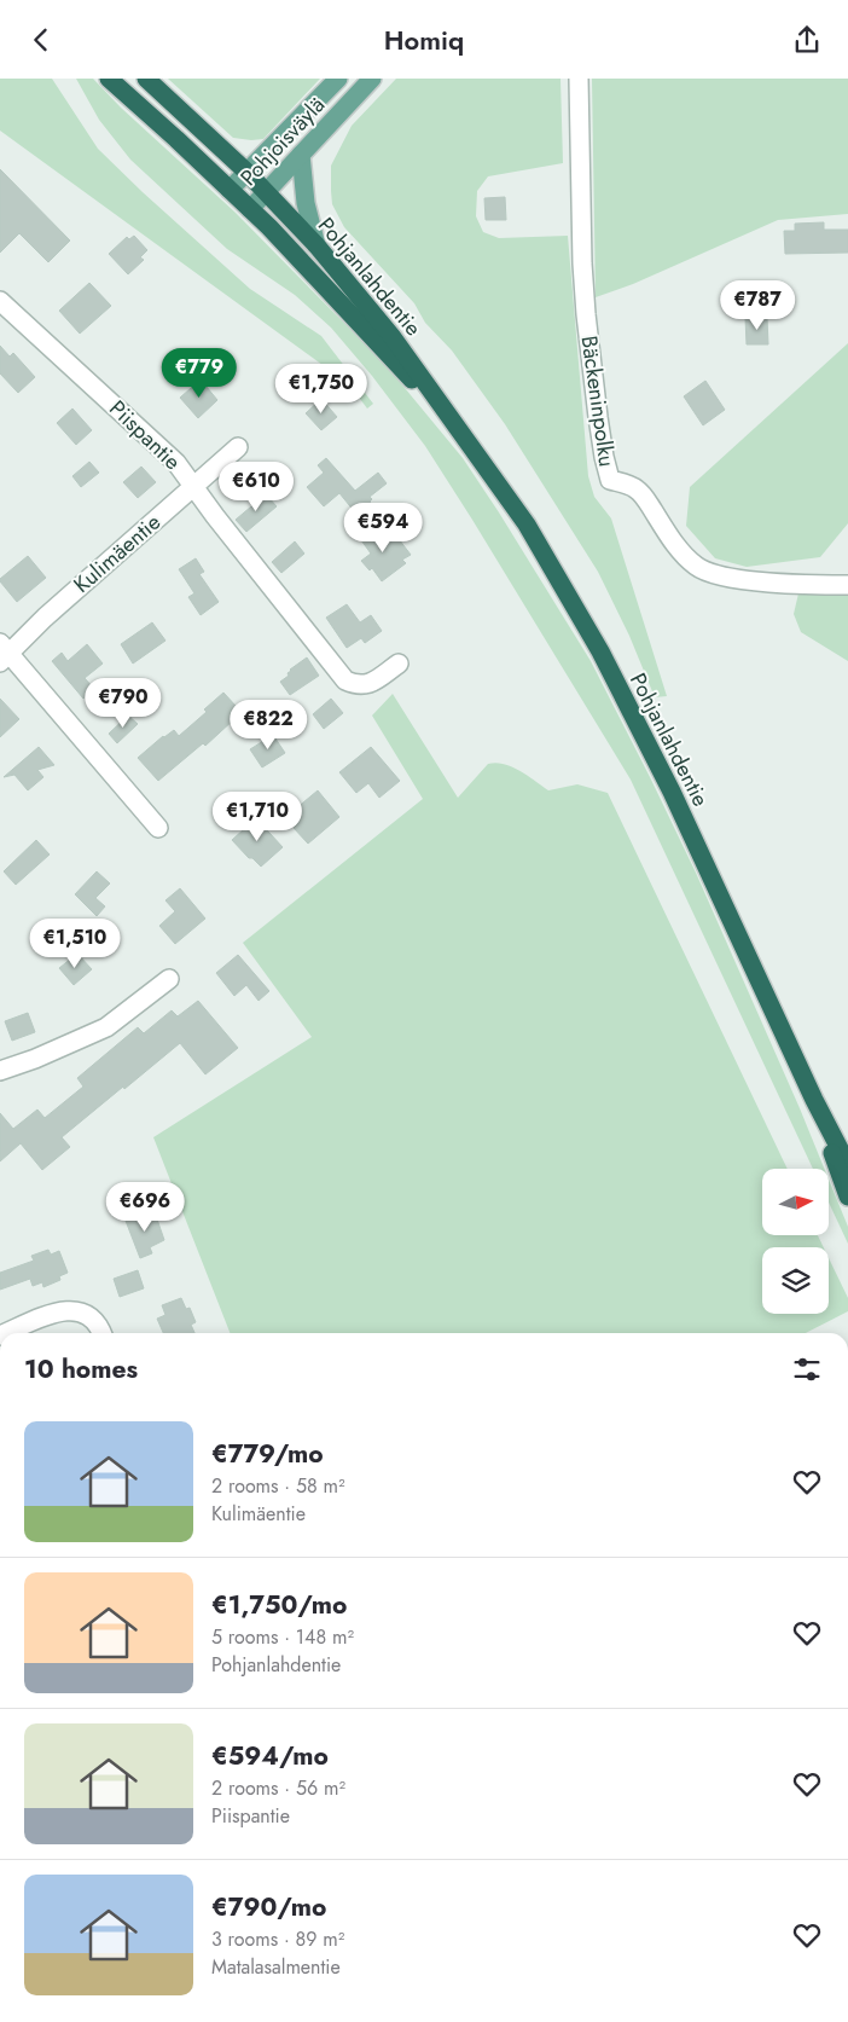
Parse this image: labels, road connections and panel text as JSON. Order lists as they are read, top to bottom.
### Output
{
  "streets": {
    "highway": ["Pohjanlahdentie"],
    "main road": ["Pohjoisväylä"],
    "street": ["Bäckeninpolku", "Piispantie", "Kulimäentie"]
  },
  "crossings": [
    ["Pohjoisväylä", "Pohjanlahdentie"],
    ["Piispantie", "Kulimäentie"]
  ],
  "north": "right",
  "page": {
    "header": "Homiq",
    "price": [
      "€787",
      "€779",
      "€1,750",
      "€610",
      "€594",
      "€790",
      "€822",
      "€1,710",
      "€1,510",
      "€696"
    ],
    "heading": "10 homes",
    "list": [
      {
        "name": "€779/mo",
        "note": "2 rooms · 58 m² · Kulimäentie"
      },
      {
        "name": "€1,750/mo",
        "note": "5 rooms · 148 m² · Pohjanlahdentie"
      },
      {
        "name": "€594/mo",
        "note": "2 rooms · 56 m² · Piispantie"
      },
      {
        "name": "€790/mo",
        "note": "3 rooms · 89 m² · Matalasalmentie"
      }
    ]
  }
}
